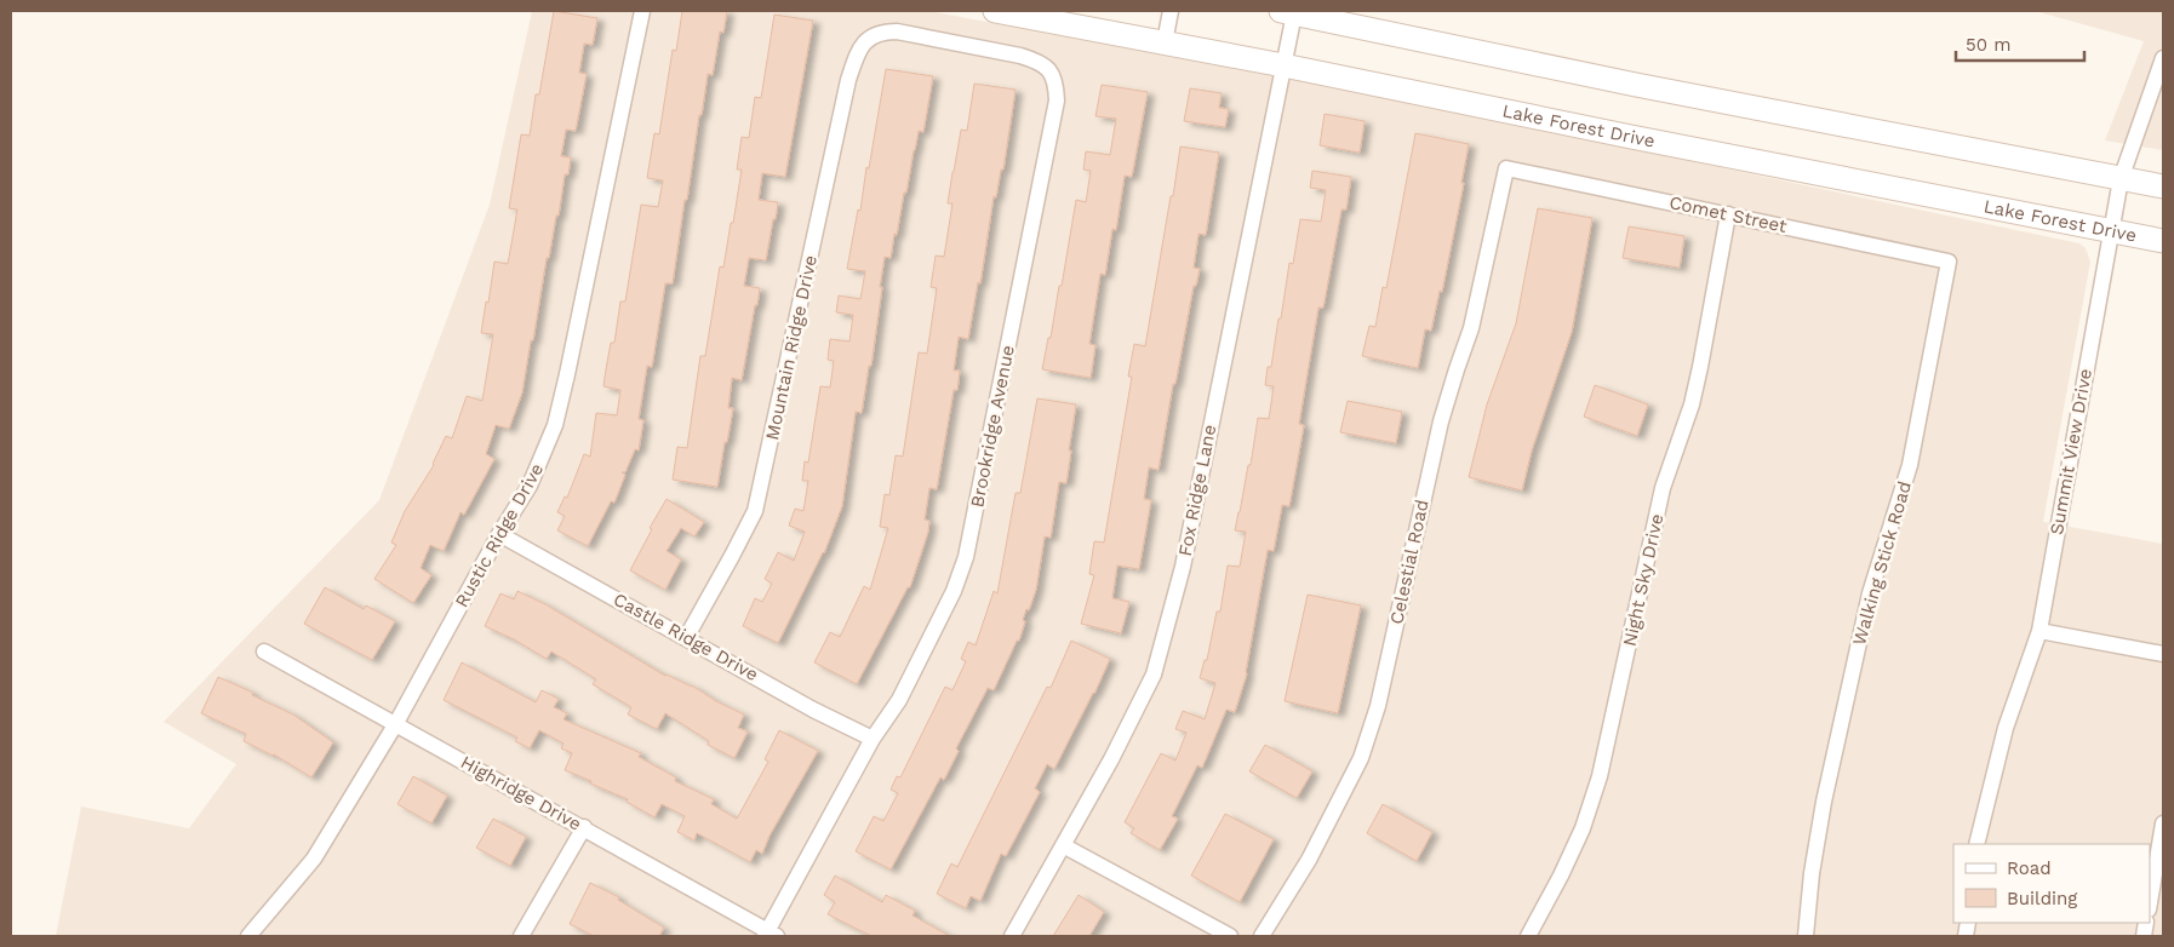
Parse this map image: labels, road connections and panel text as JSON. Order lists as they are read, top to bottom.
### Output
{
  "streets": {
    "main road": ["Lake Forest Drive"],
    "street": [
      "Comet Street",
      "Mountain Ridge Drive",
      "Brookridge Avenue",
      "Summit View Drive",
      "Fox Ridge Lane",
      "Rustic Ridge Drive",
      "Celestial Road",
      "Walking Stick Road",
      "Night Sky Drive",
      "Castle Ridge Drive",
      "Highridge Drive"
    ]
  },
  "crossings": [
    ["Lake Forest Drive", "Summit View Drive"],
    ["Lake Forest Drive", "Fox Ridge Lane"],
    ["Comet Street", "Celestial Road"],
    ["Comet Street", "Walking Stick Road"],
    ["Comet Street", "Night Sky Drive"],
    ["Mountain Ridge Drive", "Brookridge Avenue"],
    ["Mountain Ridge Drive", "Castle Ridge Drive"],
    ["Brookridge Avenue", "Castle Ridge Drive"],
    ["Brookridge Avenue", "Highridge Drive"],
    ["Rustic Ridge Drive", "Castle Ridge Drive"],
    ["Rustic Ridge Drive", "Highridge Drive"]
  ],
  "legend": ["Road", "Building"],
  "scale_bar": "50 m"
}
